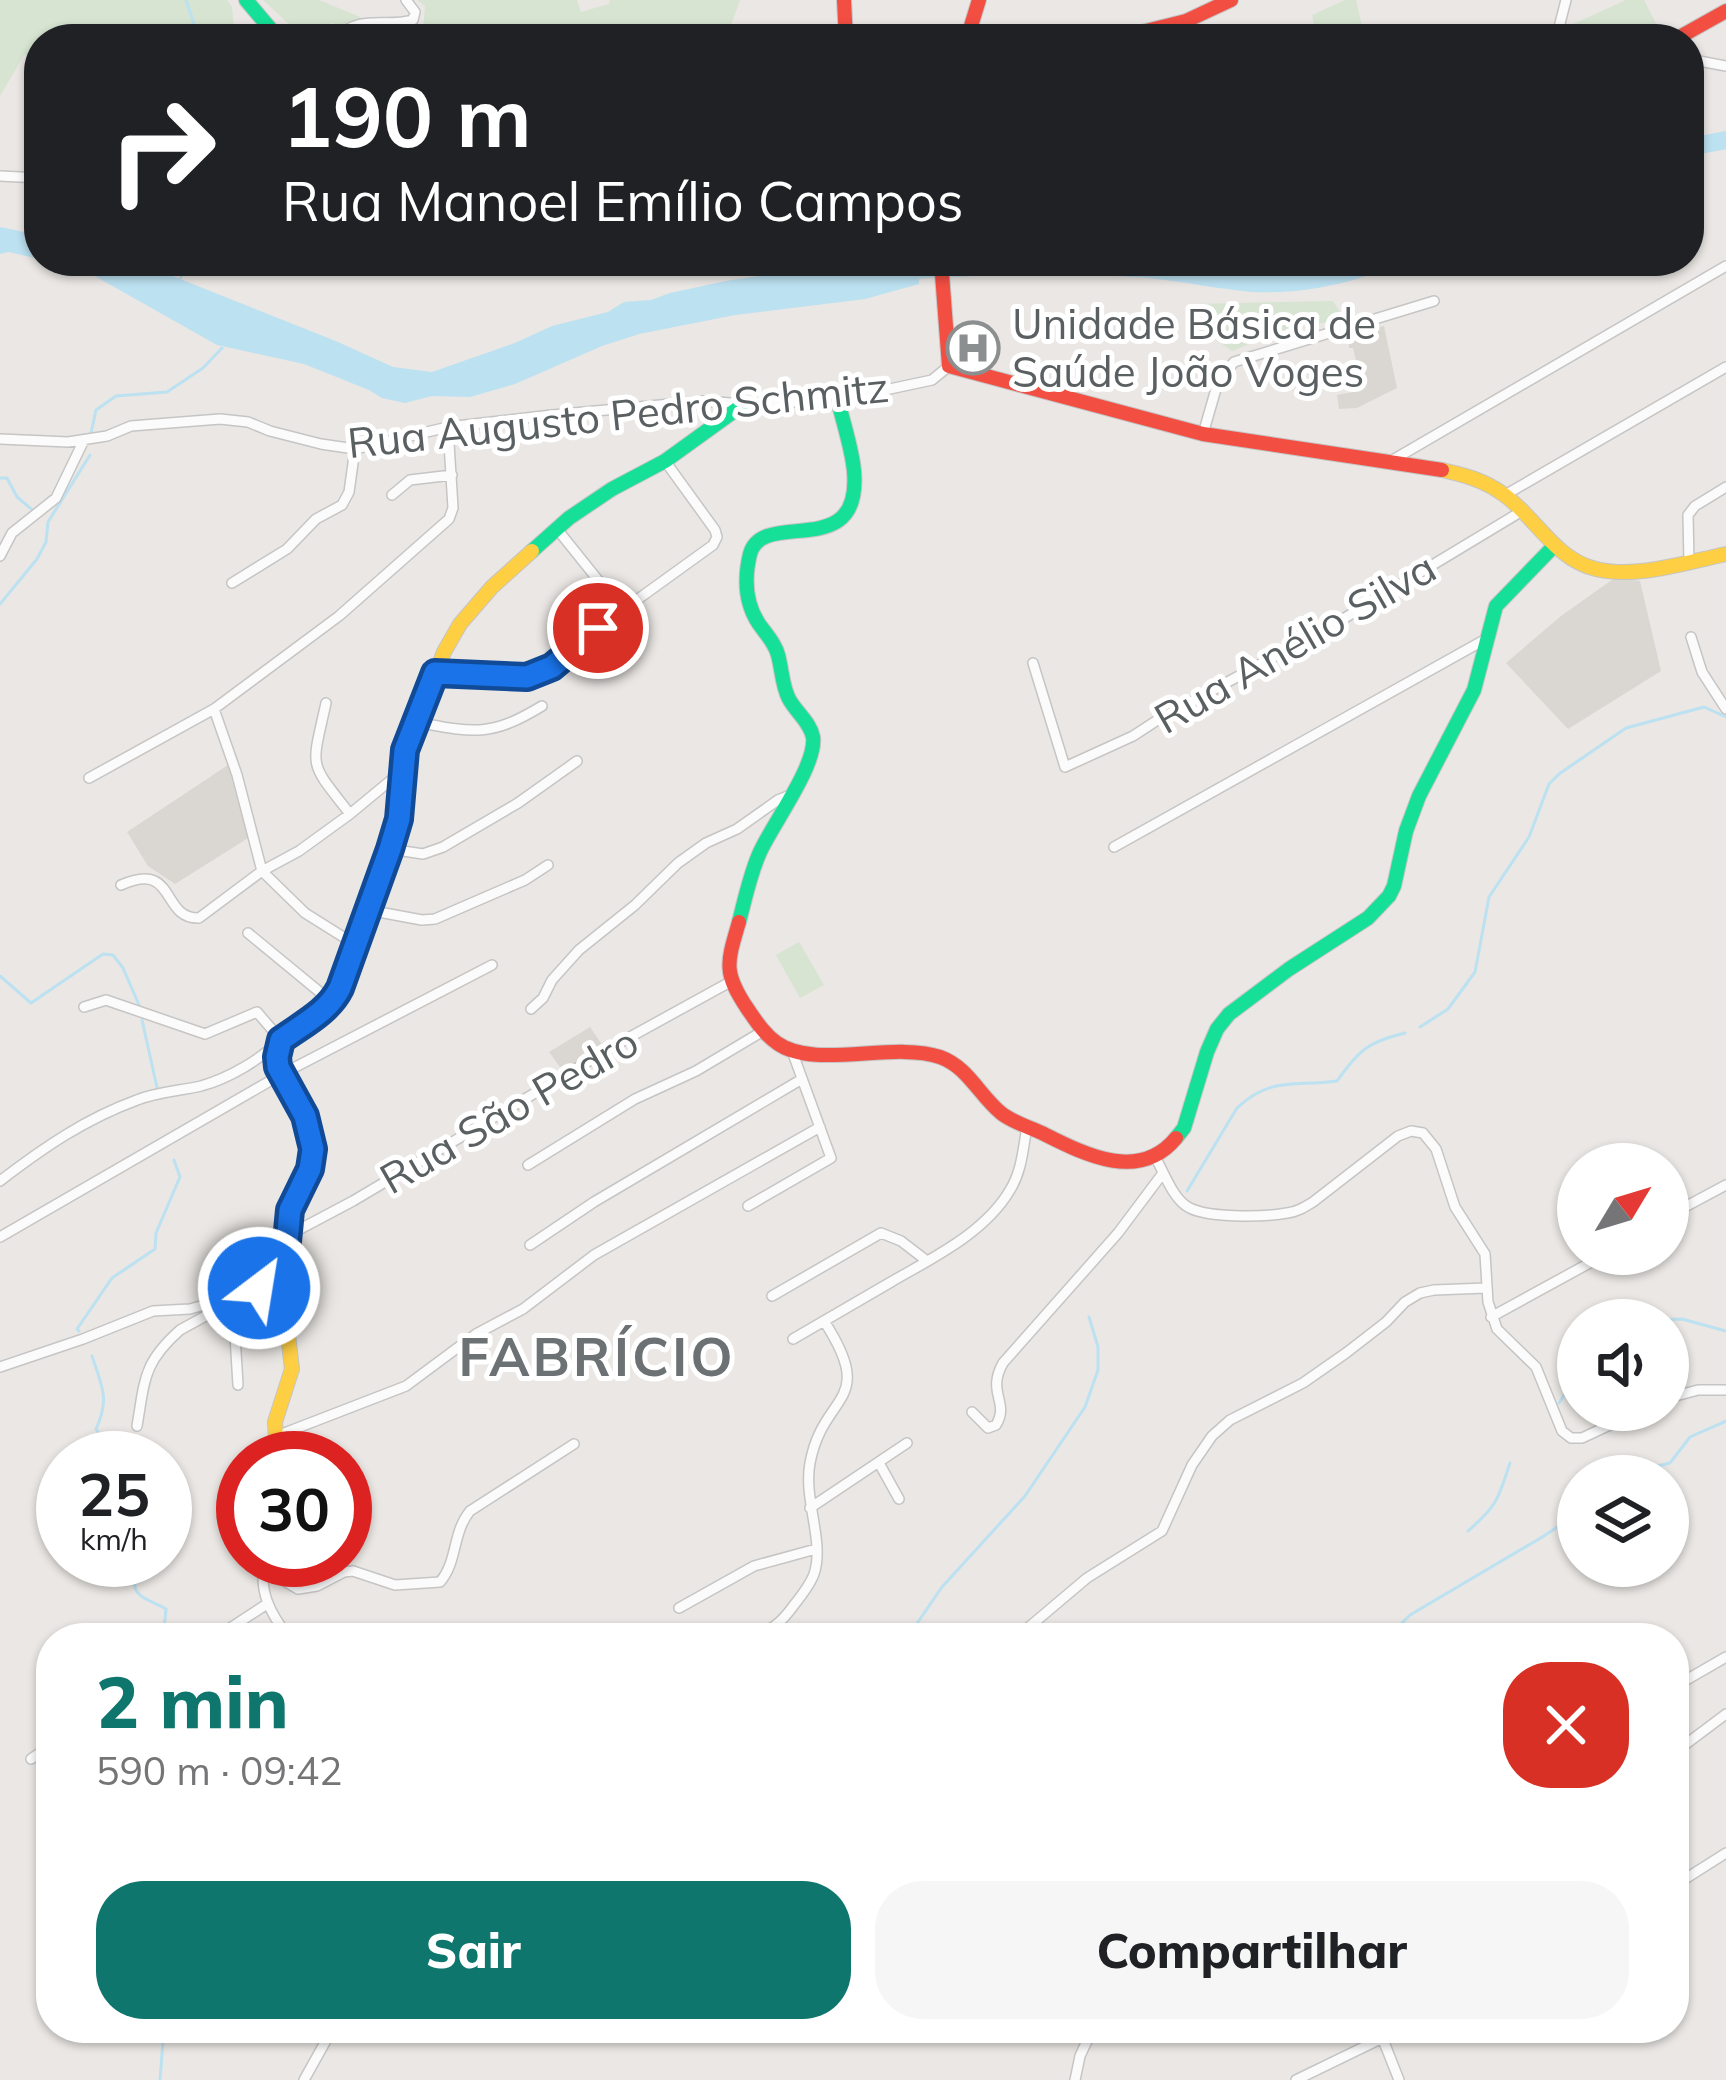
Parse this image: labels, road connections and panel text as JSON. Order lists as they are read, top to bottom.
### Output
{
  "streets": {
    "street": ["Rua Augusto Pedro Schmitz", "Rua Anélio Silva", "Rua São Pedro"]
  },
  "districts": ["FABRÍCIO"],
  "places": {
    "hospital": ["Unidade Básica de Saúde João Voges"]
  },
  "north": "top right",
  "page": {
    "turn": ["190 m", "Rua Manoel Emílio Campos"],
    "speed": "25 km/h",
    "limit": "30",
    "heading": ["2 min", "590 m · 09:42"],
    "buttons": ["Sair", "Compartilhar"]
  }
}
